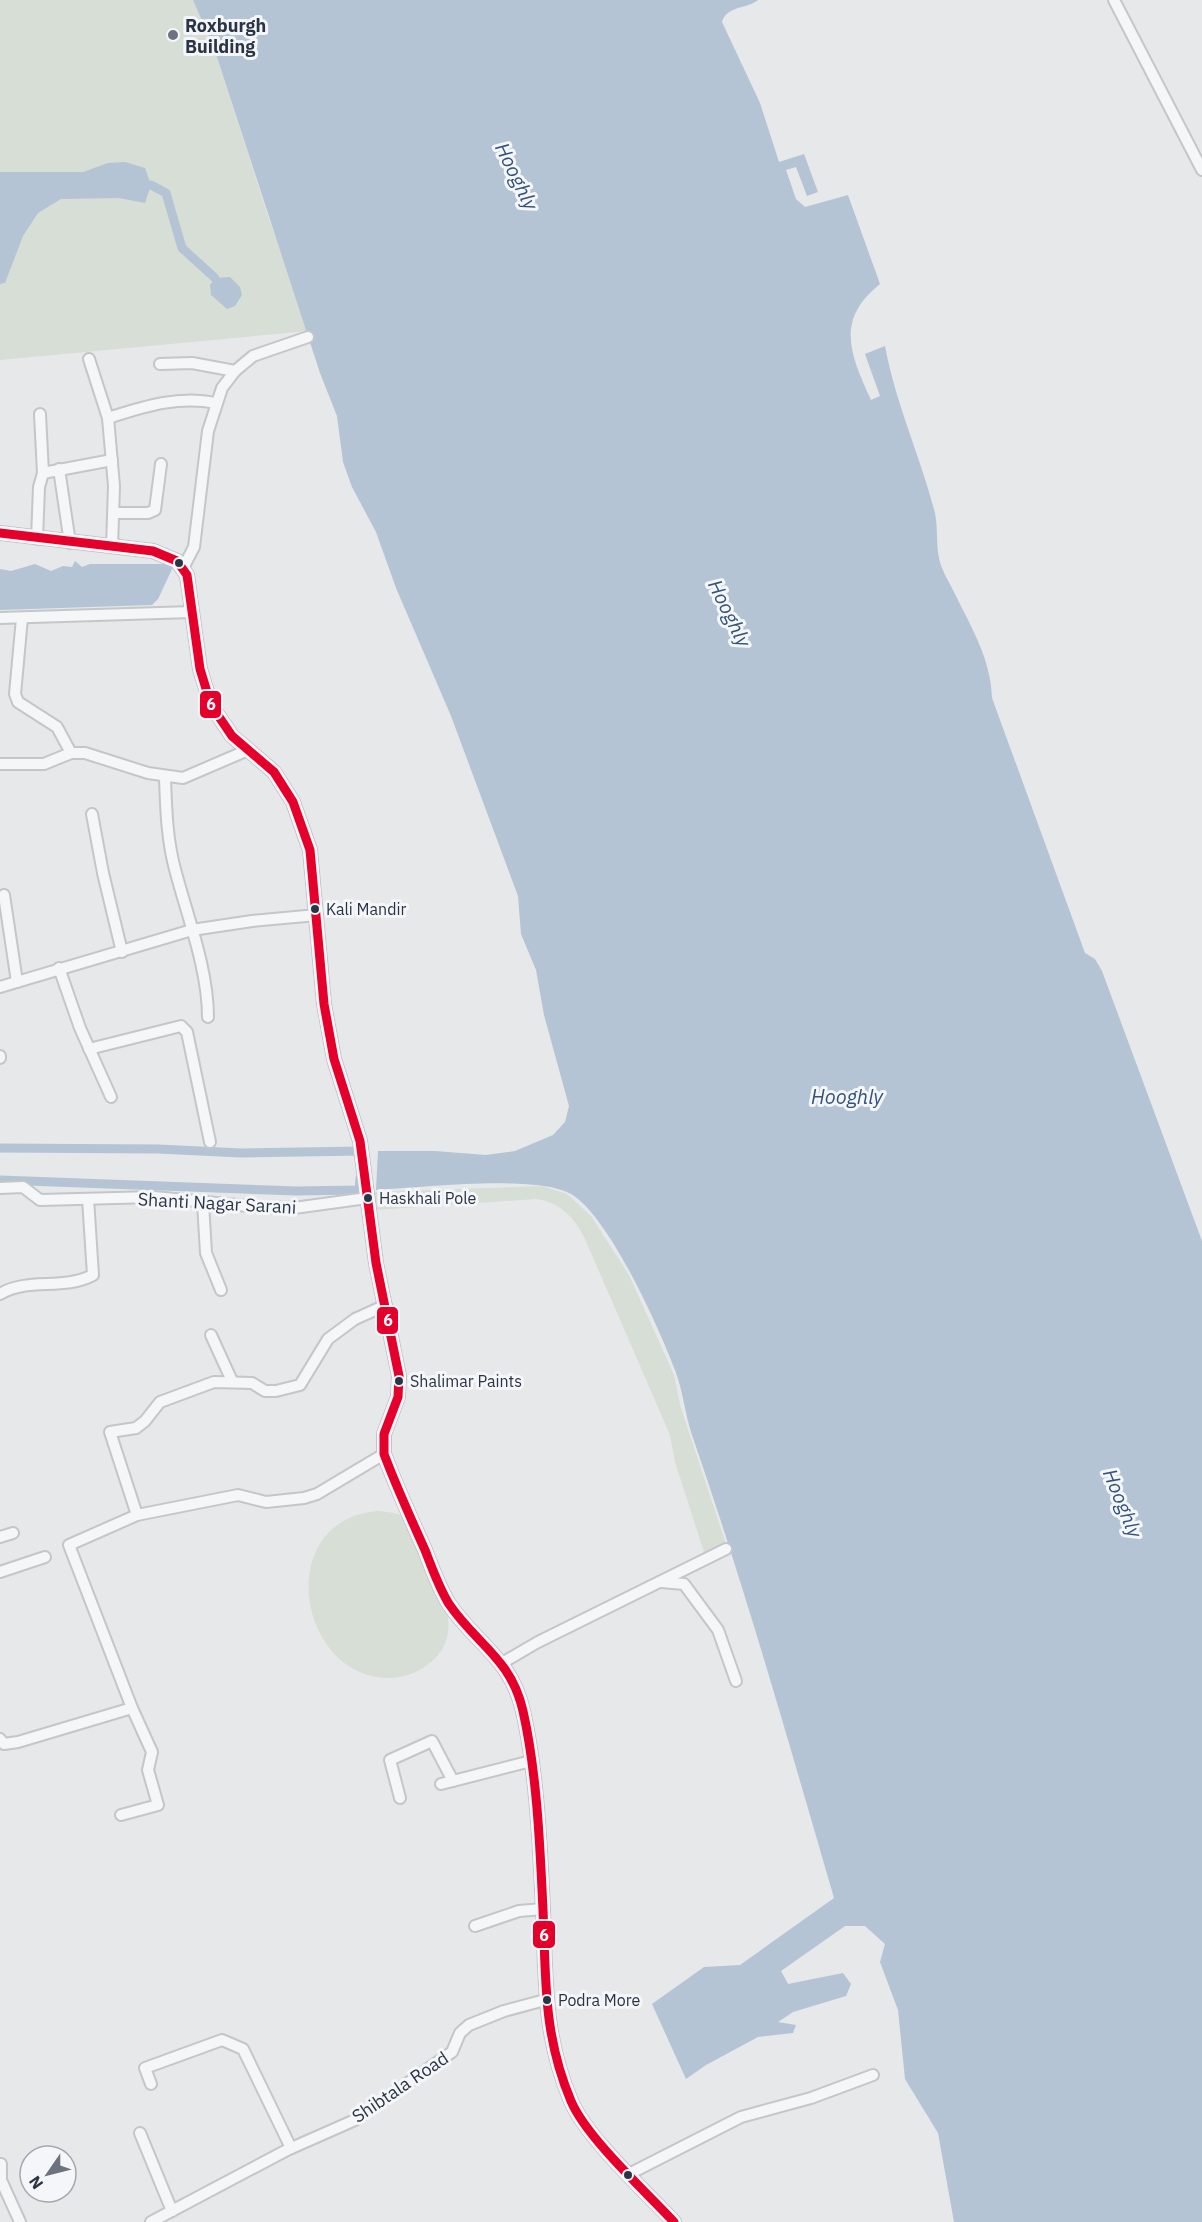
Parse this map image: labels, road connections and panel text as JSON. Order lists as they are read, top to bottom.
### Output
{
  "streets": {
    "street": ["Shanti Nagar Sarani", "Shibtala Road"]
  },
  "water": ["Hooghly"],
  "places": [
    "Roxburgh Building",
    "Kali Mandir",
    "Haskhali Pole",
    "Shalimar Paints",
    "Podra More"
  ],
  "lines": ["transit line 6"],
  "north": "bottom left"
}
